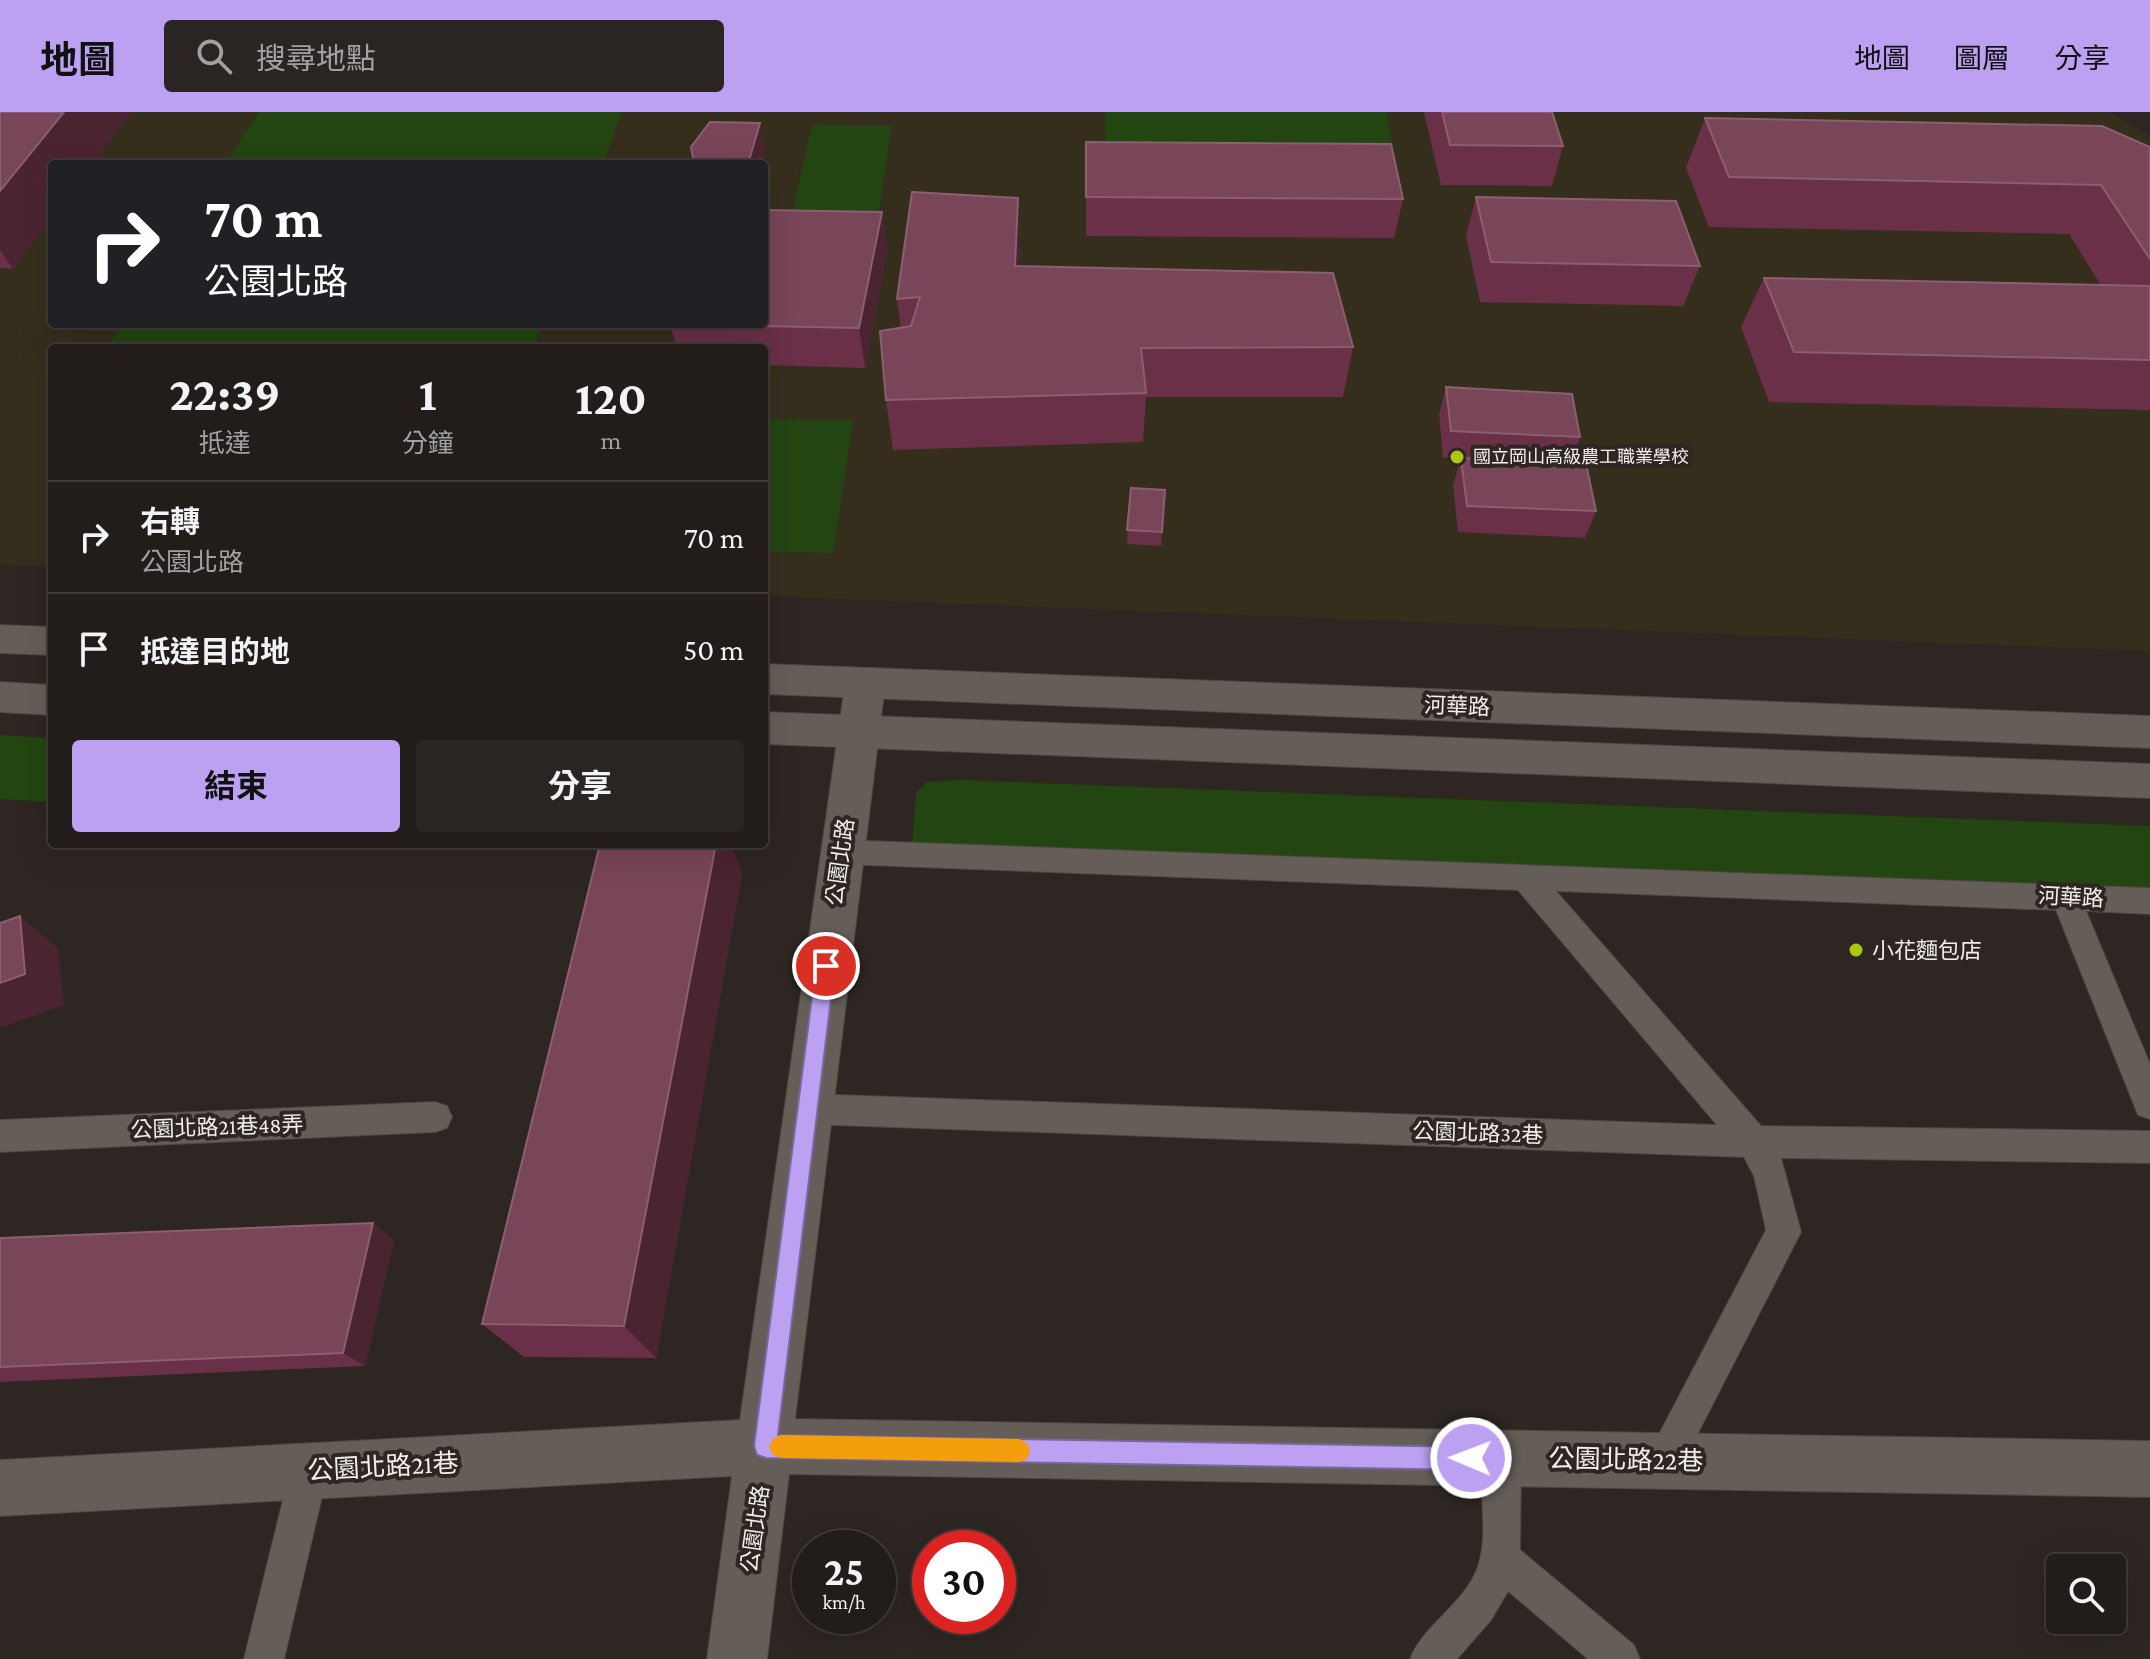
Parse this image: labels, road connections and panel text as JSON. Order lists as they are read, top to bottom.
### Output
{
  "streets": {
    "street": [
      "河華路",
      "公園北路",
      "公園北路22巷",
      "公園北路21巷"
    ],
    "lane": ["公園北路21巷48弄", "公園北路32巷"]
  },
  "crossings": [
    ["河華路", "公園北路"],
    ["公園北路", "公園北路32巷"],
    ["公園北路", "公園北路22巷"],
    ["公園北路", "公園北路21巷"],
    ["公園北路22巷", "公園北路21巷"]
  ],
  "places": ["國立岡山高級農工職業學校", "小花麵包店"],
  "page": {
    "header": "地圖",
    "search": "搜尋地點",
    "nav": ["地圖", "圖層", "分享"],
    "turn": ["70 m", "公園北路"],
    "eta": [
      "22:39",
      "抵達",
      "1",
      "分鐘",
      "120",
      "m"
    ],
    "list": [
      {
        "name": "右轉",
        "note": "公園北路",
        "value": "70 m"
      },
      {
        "name": "抵達目的地",
        "value": "50 m"
      }
    ],
    "buttons": ["結束", "分享"],
    "speed": "25 km/h",
    "limit": "30"
  }
}
